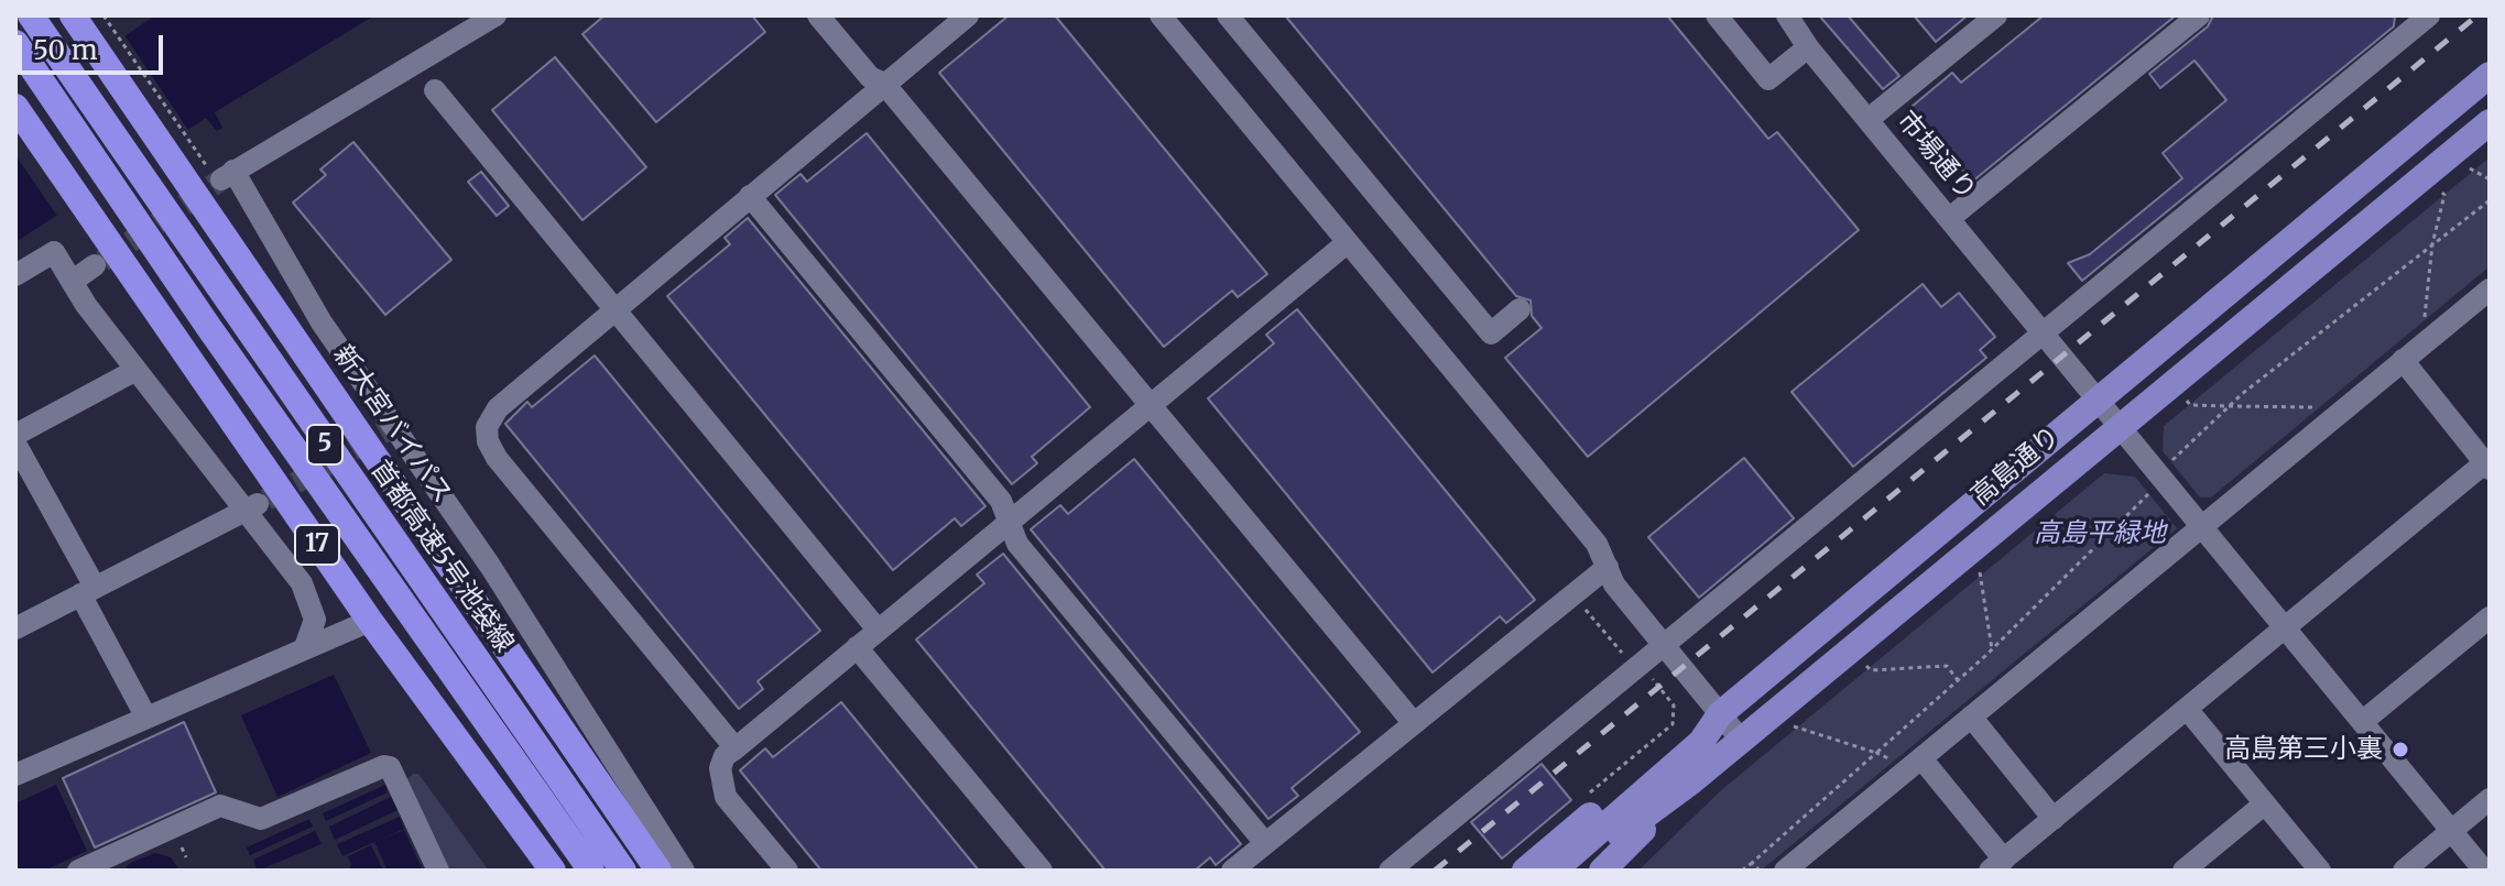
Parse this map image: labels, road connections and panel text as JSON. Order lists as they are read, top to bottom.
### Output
{
  "streets": {
    "highway": [
      "新大宮バイパス",
      "5",
      "17",
      "首都高速5号池袋線"
    ],
    "main road": ["高島通り"],
    "street": ["市場通り"]
  },
  "crossings": [
    ["市場通り", "高島通り"]
  ],
  "parks": ["高島平緑地"],
  "places": ["高島第三小裏"],
  "scale_bar": "50 m"
}
